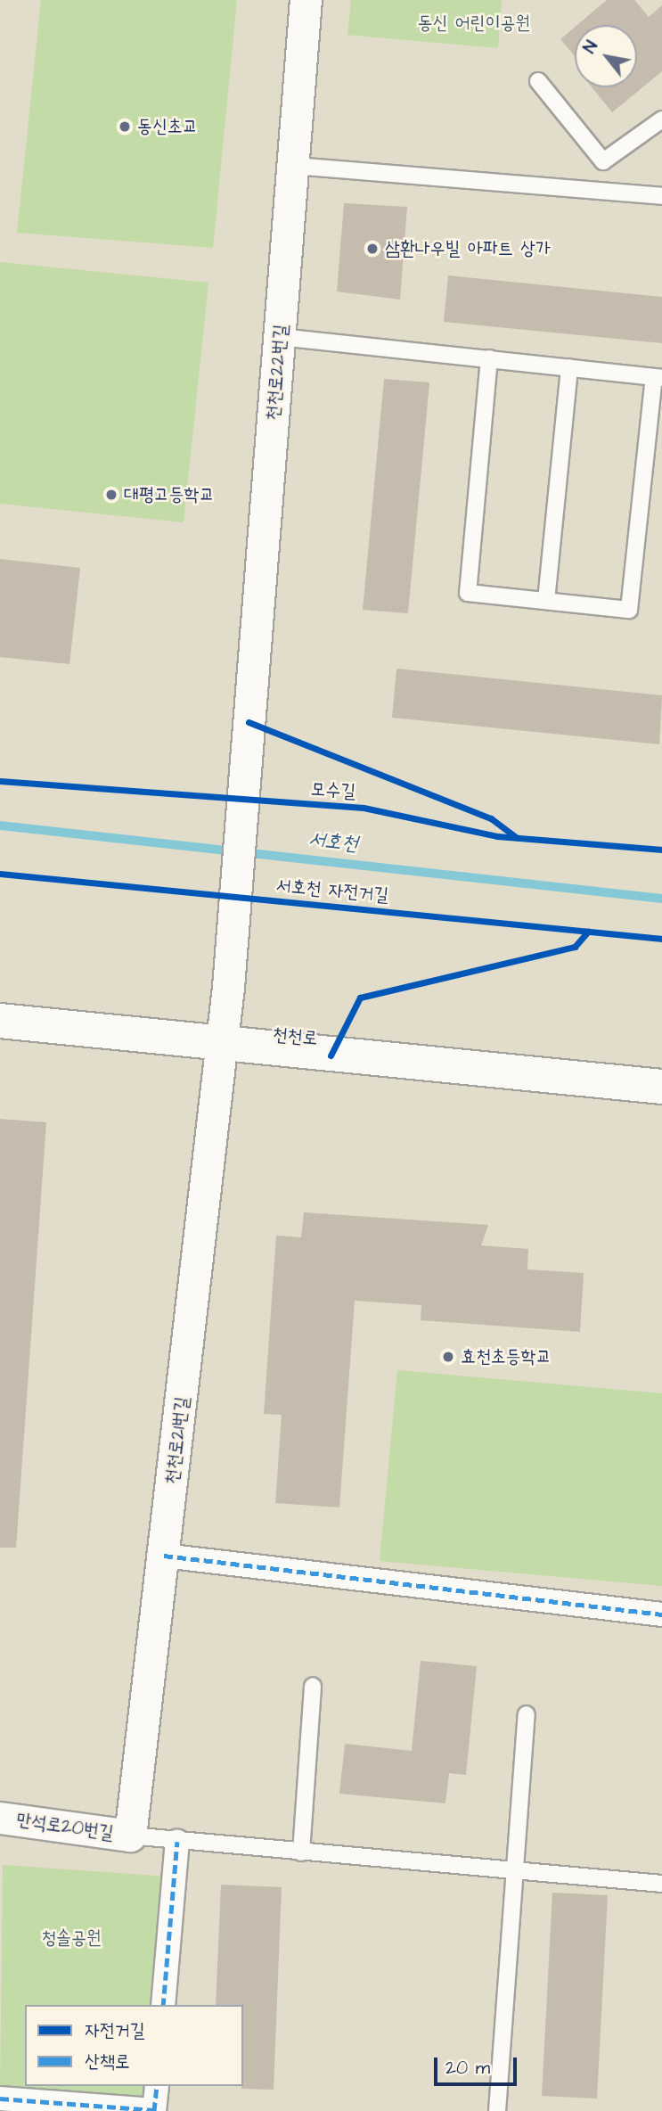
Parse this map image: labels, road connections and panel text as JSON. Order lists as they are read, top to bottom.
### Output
{
  "streets": {
    "street": [
      "천천로22번길",
      "천천로",
      "천천로21번길",
      "만석로20번길"
    ],
    "cycle path": ["모수길", "서호천 자전거길"]
  },
  "crossings": [
    ["천천로22번길", "천천로"],
    ["천천로22번길", "천천로21번길"],
    ["천천로", "천천로21번길"],
    ["천천로21번길", "만석로20번길"]
  ],
  "water": ["서호천"],
  "parks": ["동신 어린이공원", "청솔공원"],
  "places": [
    "동신초교",
    "삼환나우빌 아파트 상가",
    "대평고등학교",
    "효천초등학교"
  ],
  "legend": ["자전거길", "산책로"],
  "scale_bar": "20 m",
  "north": "top left"
}
